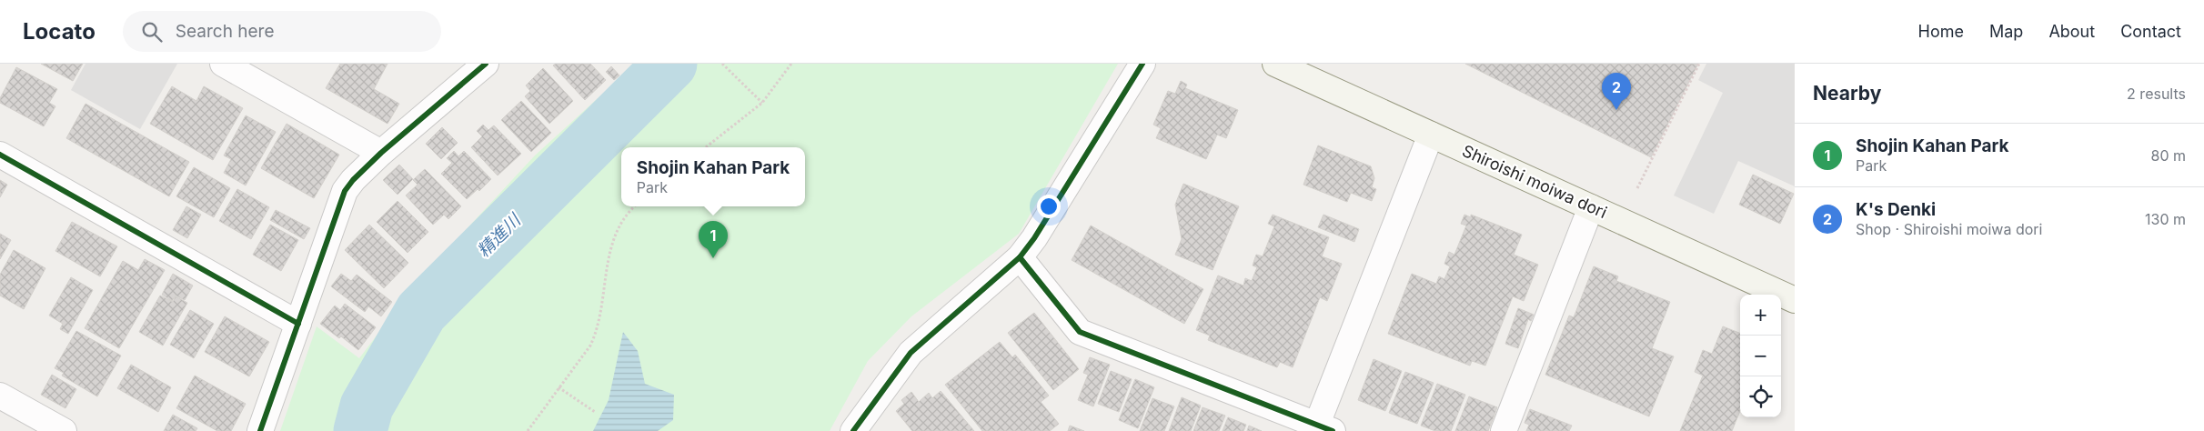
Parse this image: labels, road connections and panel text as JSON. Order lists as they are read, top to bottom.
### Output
{
  "streets": {
    "main road": ["Shiroishi moiwa dori"]
  },
  "water": ["精進川"],
  "page": {
    "header": "Locato",
    "search": "Search here",
    "nav": [
      "Home",
      "Map",
      "About",
      "Contact"
    ],
    "heading": ["Nearby", "2 results"],
    "pins": ["2", "1"],
    "list": [
      {
        "mark": "1",
        "name": "Shojin Kahan Park",
        "note": "Park",
        "value": "80 m"
      },
      {
        "mark": "2",
        "name": "K's Denki",
        "note": "Shop · Shiroishi moiwa dori",
        "value": "130 m"
      }
    ],
    "popup": ["Shojin Kahan Park", "Park"],
    "map_buttons": ["+", "−"]
  }
}
